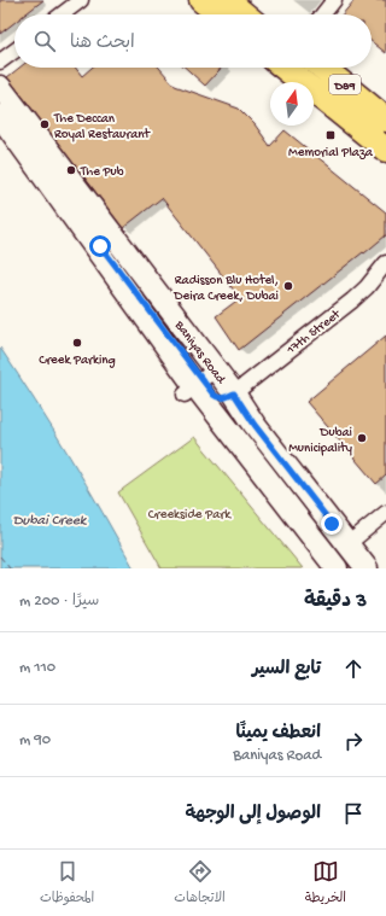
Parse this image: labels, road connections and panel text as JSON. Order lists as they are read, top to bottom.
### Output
{
  "streets": {
    "main road": ["D89", "Baniyas Road"],
    "street": ["17th Street"]
  },
  "crossings": [
    ["17th Street", "Baniyas Road"]
  ],
  "water": ["Dubai Creek"],
  "parks": ["Creekside Park"],
  "places": {
    "other": [
      "The Deccan Royal Restaurant",
      "The Pub",
      "Radisson Blu Hotel, Deira Creek, Dubai",
      "Creek Parking",
      "Dubai Municipality"
    ],
    "transit": ["Memorial Plaza"]
  },
  "north": "top",
  "page": {
    "search": "ابحث هنا",
    "heading": ["3 دقيقة", "سيرًا · 200 m"],
    "list": [
      ["تابع السير", "110 m"],
      ["انعطف يمينًا", "Baniyas Road", "90 m"],
      "الوصول إلى الوجهة"
    ],
    "nav": ["الخريطة", "الاتجاهات", "المحفوظات"]
  }
}
